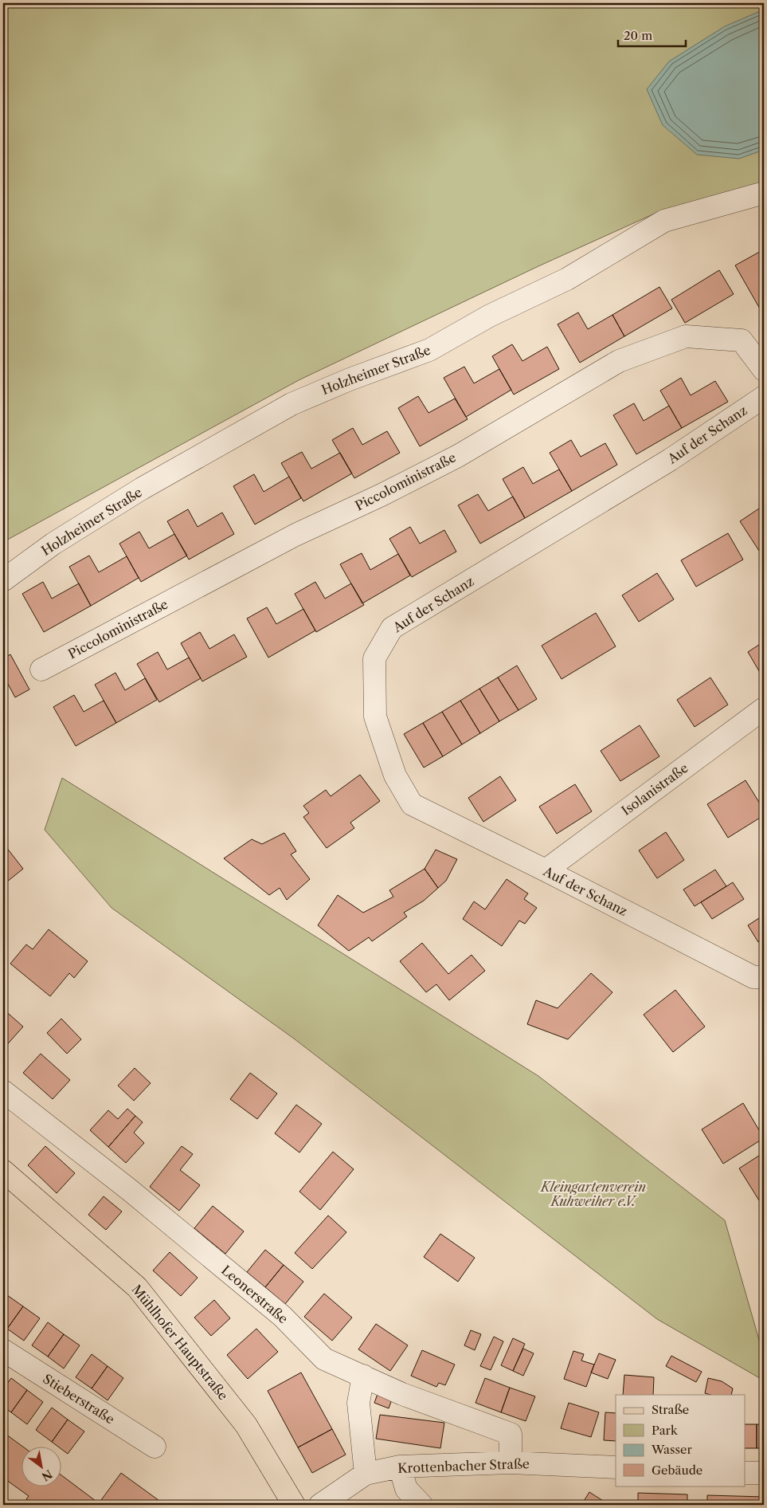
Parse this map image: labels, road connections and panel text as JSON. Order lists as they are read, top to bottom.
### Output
{
  "streets": {
    "main road": ["Mühlhofer Hauptstraße"],
    "street": [
      "Holzheimer Straße",
      "Auf der Schanz",
      "Piccoloministraße",
      "Isolanistraße",
      "Leonerstraße",
      "Stieberstraße",
      "Krottenbacher Straße"
    ]
  },
  "crossings": [
    ["Auf der Schanz", "Isolanistraße"],
    ["Leonerstraße", "Krottenbacher Straße"]
  ],
  "parks": ["Kleingartenverein Kuhweiher e.V."],
  "legend": [
    "Straße",
    "Park",
    "Wasser",
    "Gebäude"
  ],
  "scale_bar": "20 m",
  "north": "bottom right"
}
